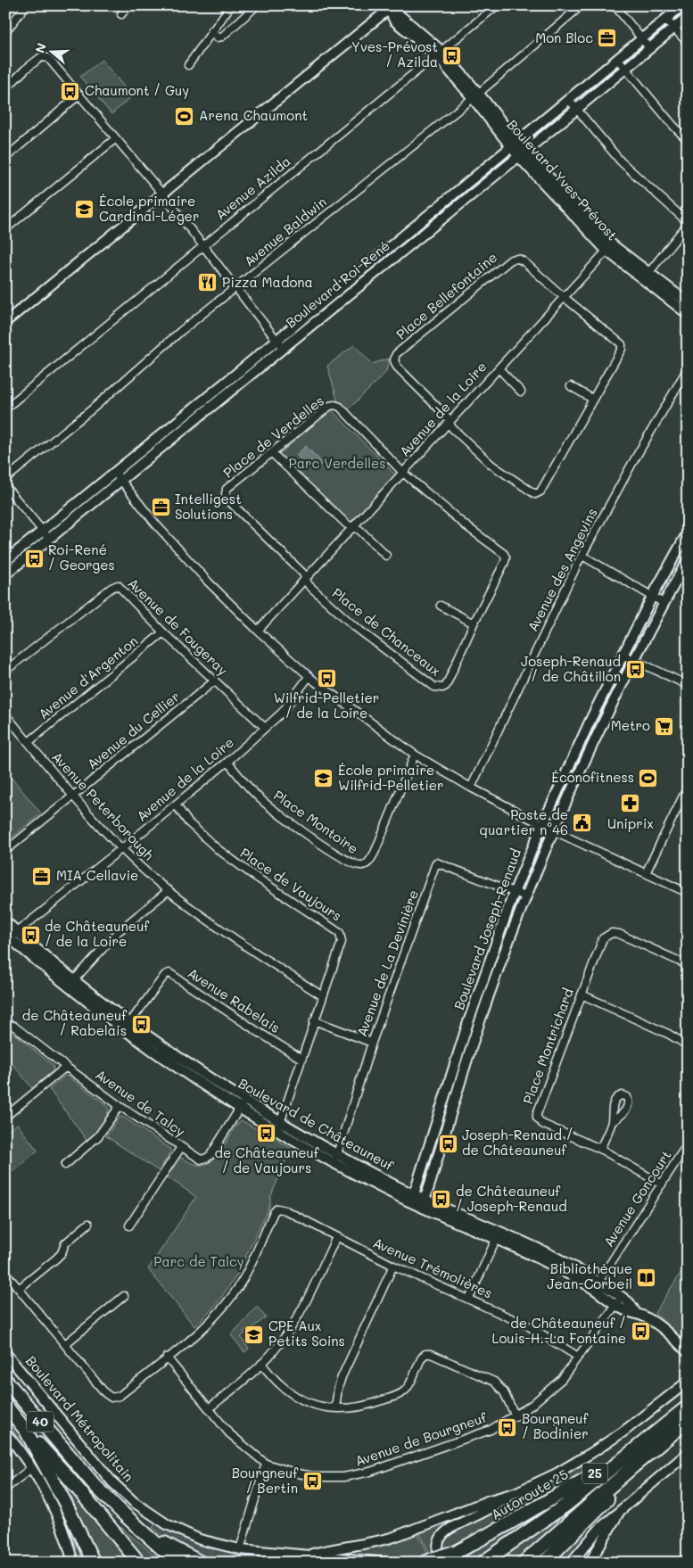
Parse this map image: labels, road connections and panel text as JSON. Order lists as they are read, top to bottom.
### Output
{
  "streets": {
    "highway": ["40", "25", "Autoroute 25"],
    "street": [
      "Boulevard Yves-Prévost",
      "Avenue Azilda",
      "Avenue Baldwin",
      "Boulevard Roi-René",
      "Place Bellefontaine",
      "Avenue de la Loire",
      "Place de Verdelles",
      "Avenue des Angevins",
      "Avenue de Fougeray",
      "Place de Chanceaux",
      "Avenue d'Argenton",
      "Avenue du Cellier",
      "Avenue Peterborough",
      "Place Montoire",
      "Place de Vaujours",
      "Boulevard Joseph-Renaud",
      "Avenue de La Devinière",
      "Avenue Rabelais",
      "Place Montrichard",
      "Avenue de Talcy",
      "Boulevard de Châteauneuf",
      "Avenue Goncourt",
      "Avenue Trémolières",
      "Boulevard Métropolitain",
      "Avenue de Bourgneuf"
    ]
  },
  "crossings": [
    ["Boulevard Yves-Prévost", "Avenue Azilda"],
    ["Boulevard Yves-Prévost", "Avenue Baldwin"],
    ["Boulevard Yves-Prévost", "Boulevard Roi-René"],
    ["Boulevard Yves-Prévost", "Avenue de la Loire"],
    ["Place Bellefontaine", "Avenue de la Loire"],
    ["Avenue de la Loire", "Place de Verdelles"],
    ["Avenue de la Loire", "Avenue de Fougeray"],
    ["Avenue de la Loire", "Place de Chanceaux"],
    ["Avenue de la Loire", "Avenue Peterborough"],
    ["Avenue de la Loire", "Place Montoire"],
    ["Avenue de la Loire", "Place de Vaujours"],
    ["Avenue de la Loire", "Boulevard de Châteauneuf"],
    ["Place de Verdelles", "Place de Chanceaux"],
    ["Avenue de Fougeray", "Avenue d'Argenton"],
    ["Avenue de Fougeray", "Avenue du Cellier"],
    ["Avenue d'Argenton", "Avenue Peterborough"],
    ["Avenue du Cellier", "Avenue Peterborough"],
    ["Avenue Peterborough", "Place de Vaujours"],
    ["Place de Vaujours", "Avenue Rabelais"],
    ["Place de Vaujours", "Boulevard de Châteauneuf"],
    ["Boulevard Joseph-Renaud", "Avenue de La Devinière"],
    ["Boulevard Joseph-Renaud", "Boulevard de Châteauneuf"],
    ["Avenue de La Devinière", "Boulevard de Châteauneuf"],
    ["Avenue Rabelais", "Boulevard de Châteauneuf"],
    ["Place Montrichard", "Avenue Goncourt"],
    ["Avenue de Talcy", "Boulevard de Châteauneuf"],
    ["Boulevard de Châteauneuf", "Avenue Goncourt"],
    ["Boulevard de Châteauneuf", "Avenue de Bourgneuf"],
    ["Avenue Trémolières", "Avenue de Bourgneuf"],
    ["25", "Autoroute 25"]
  ],
  "parks": ["Parc Verdelles", "Parc de Talcy"],
  "places": {
    "office": ["Mon Bloc", "Intelligest Solutions", "MIA Cellavie"],
    "bus stop": [
      "Yves-Prévost / Azilda",
      "Chaumont / Guy",
      "Roi-René / Georges",
      "Joseph-Renaud / de Châtillon",
      "Wilfrid-Pelletier / de la Loire",
      "de Châteauneuf / de la Loire",
      "de Châteauneuf / Rabelais",
      "de Châteauneuf / de Vaujours",
      "Joseph-Renaud / de Châteauneuf",
      "de Châteauneuf / Joseph-Renaud",
      "de Châteauneuf / Louis-H.-La Fontaine",
      "Bourgneuf / Bodinier",
      "Bourgneuf / Bertin"
    ],
    "sports": ["Arena Chaumont", "Éconofitness"],
    "school or university": ["École primaire Cardinal-Léger", "École primaire Wilfrid-Pelletier", "CPE Aux Petits Soins"],
    "restaurant": ["Pizza Madona"],
    "supermarket": ["Metro"],
    "pharmacy": ["Uniprix"],
    "public building": ["Poste de quartier n°46"],
    "library": ["Bibliothèque Jean-Corbeil"]
  },
  "north": "left"
}
